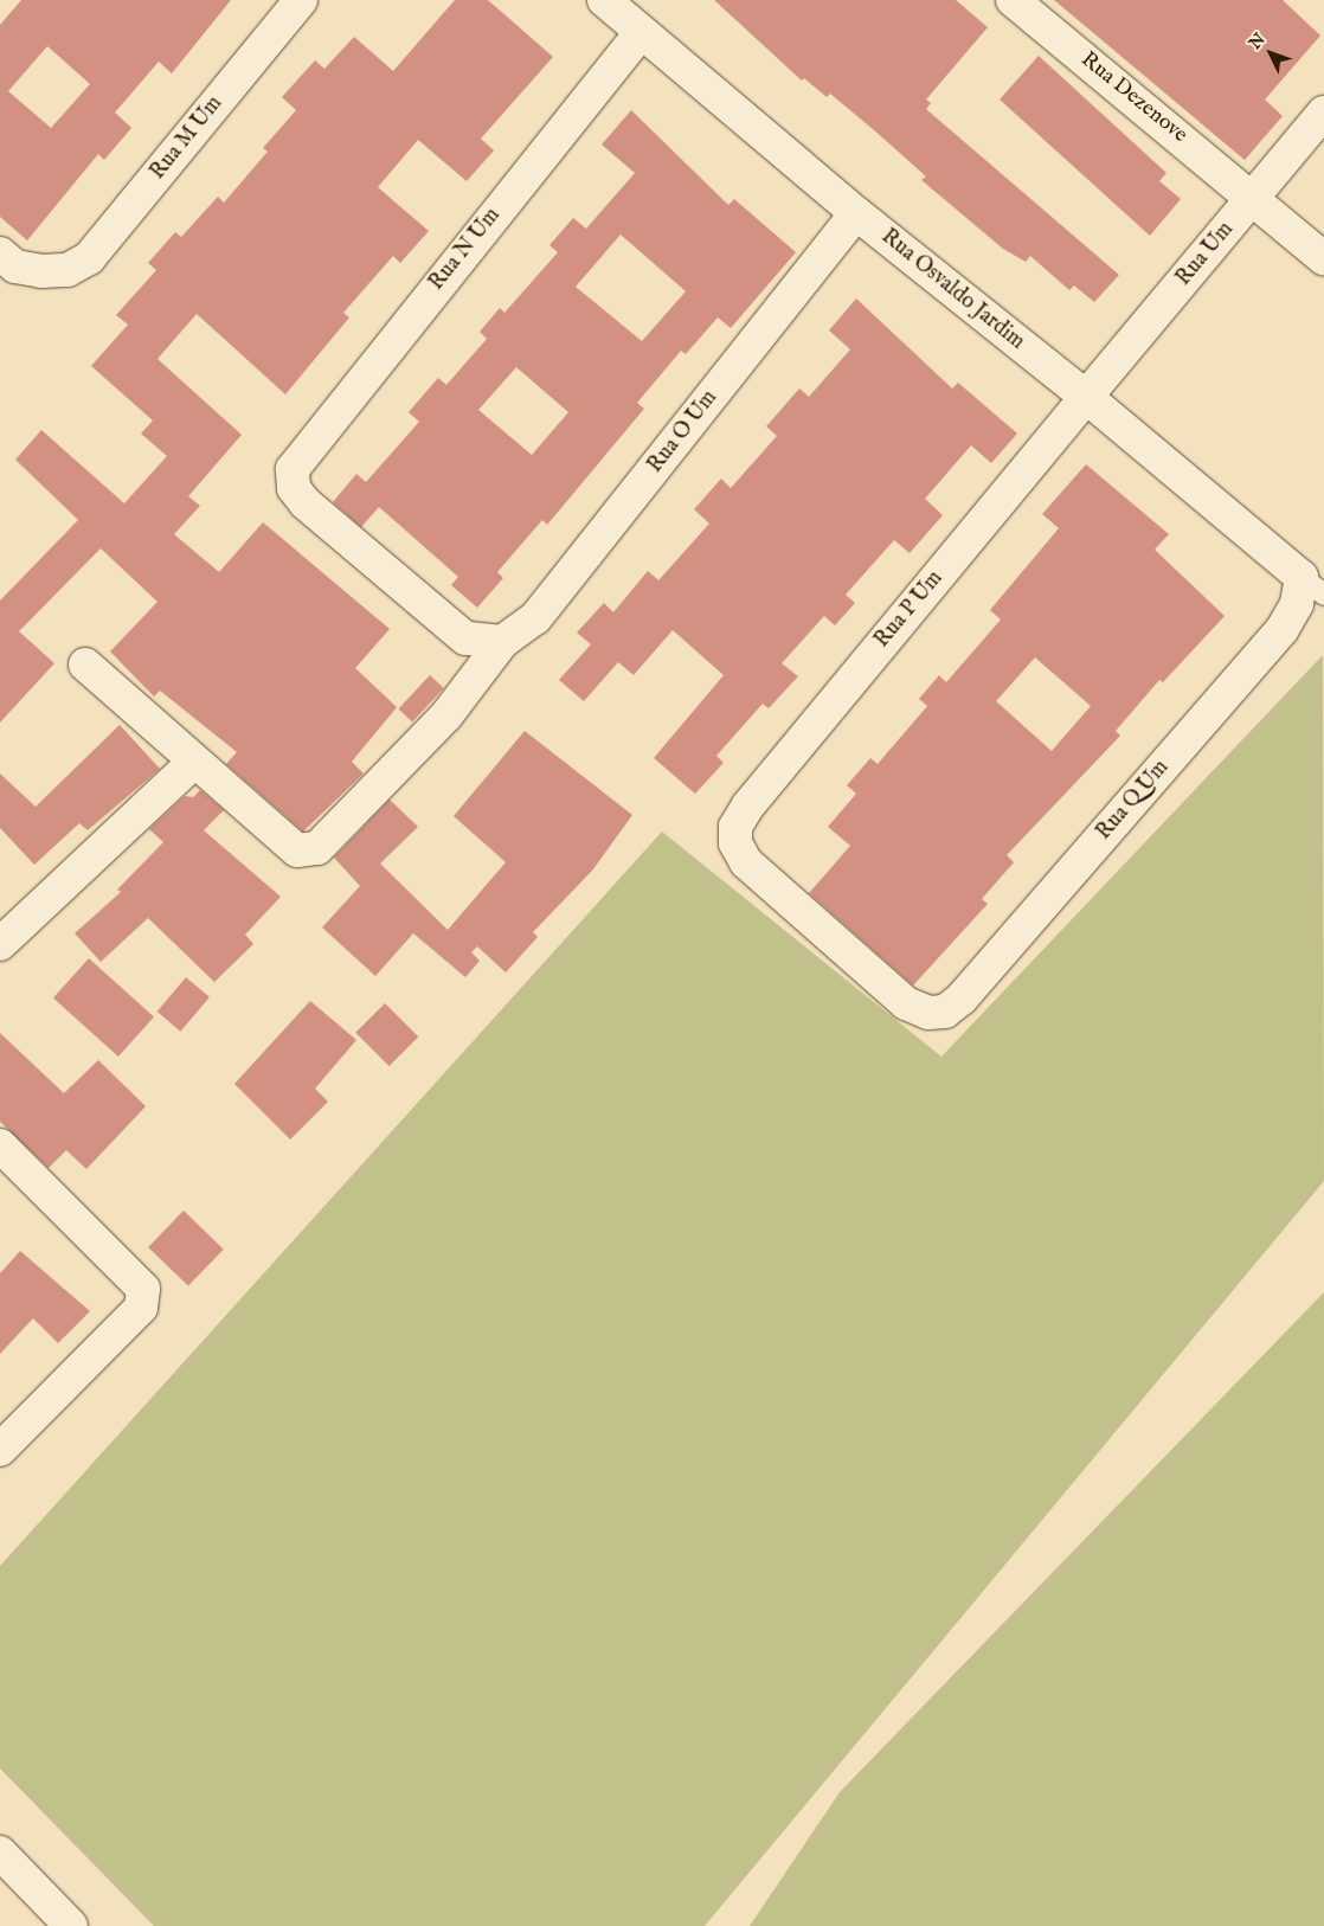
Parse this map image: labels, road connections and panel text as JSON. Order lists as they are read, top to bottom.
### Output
{
  "streets": {
    "street": [
      "Rua Dezenove",
      "Rua M Um",
      "Rua N Um",
      "Rua Um",
      "Rua Osvaldo Jardim",
      "Rua O Um",
      "Rua P Um",
      "Rua Q Um"
    ]
  },
  "crossings": [
    ["Rua Dezenove", "Rua Um"],
    ["Rua N Um", "Rua Osvaldo Jardim"],
    ["Rua N Um", "Rua O Um"],
    ["Rua Um", "Rua Osvaldo Jardim"],
    ["Rua Um", "Rua P Um"],
    ["Rua Osvaldo Jardim", "Rua O Um"],
    ["Rua Osvaldo Jardim", "Rua P Um"],
    ["Rua Osvaldo Jardim", "Rua Q Um"],
    ["Rua P Um", "Rua Q Um"]
  ],
  "north": "top left"
}
